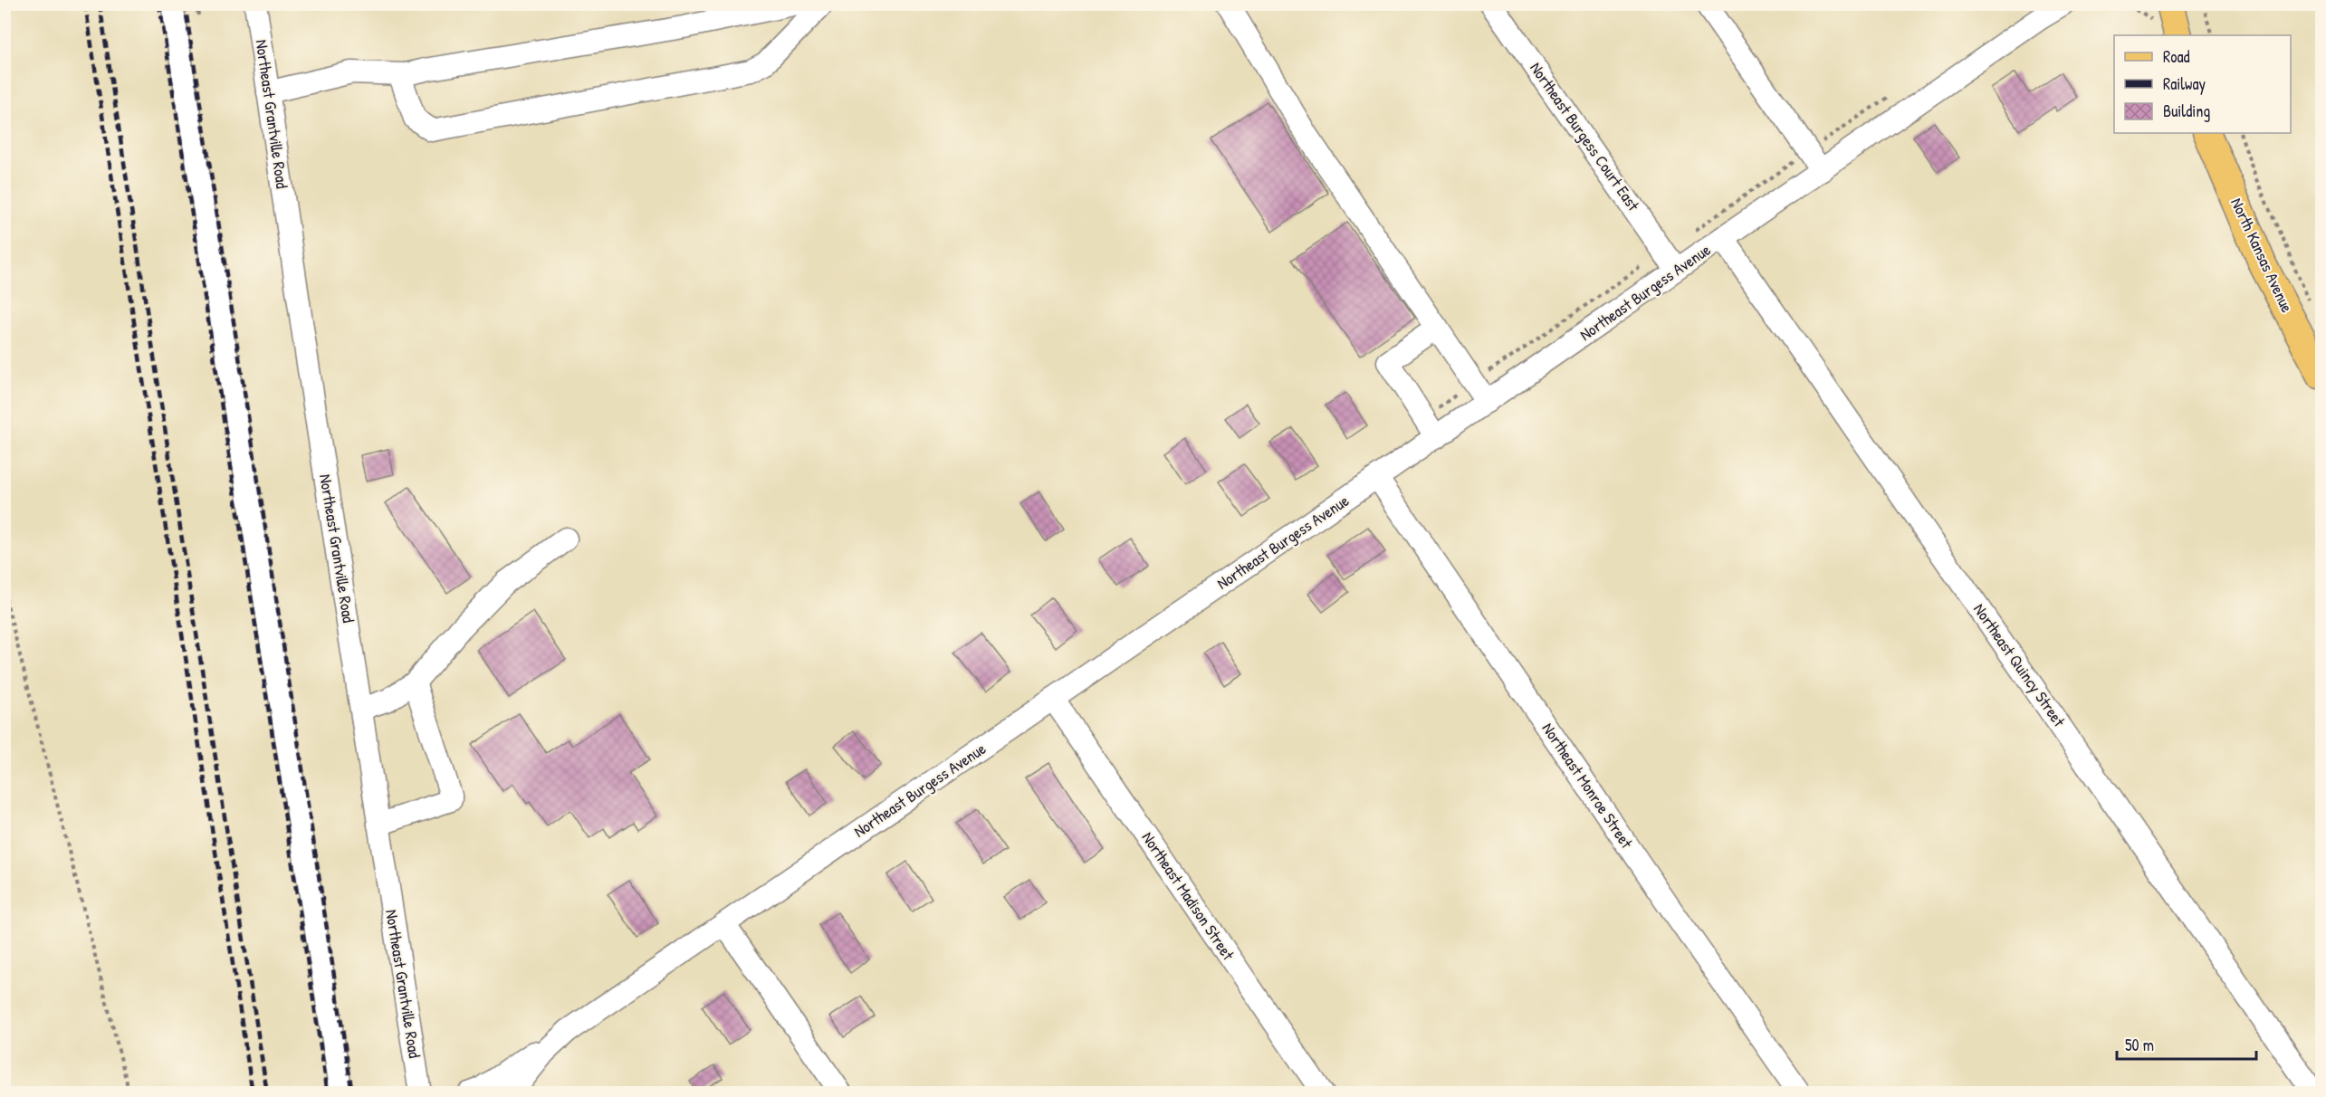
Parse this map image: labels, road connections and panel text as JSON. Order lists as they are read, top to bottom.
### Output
{
  "streets": {
    "main road": ["North Kansas Avenue"],
    "street": [
      "Northeast Grantville Road",
      "Northeast Burgess Court East",
      "Northeast Burgess Avenue",
      "Northeast Quincy Street",
      "Northeast Monroe Street",
      "Northeast Madison Street"
    ]
  },
  "crossings": [
    ["Northeast Burgess Court East", "Northeast Burgess Avenue"],
    ["Northeast Burgess Avenue", "Northeast Quincy Street"],
    ["Northeast Burgess Avenue", "Northeast Monroe Street"],
    ["Northeast Burgess Avenue", "Northeast Madison Street"]
  ],
  "legend": ["Road", "Railway", "Building"],
  "scale_bar": "50 m"
}
